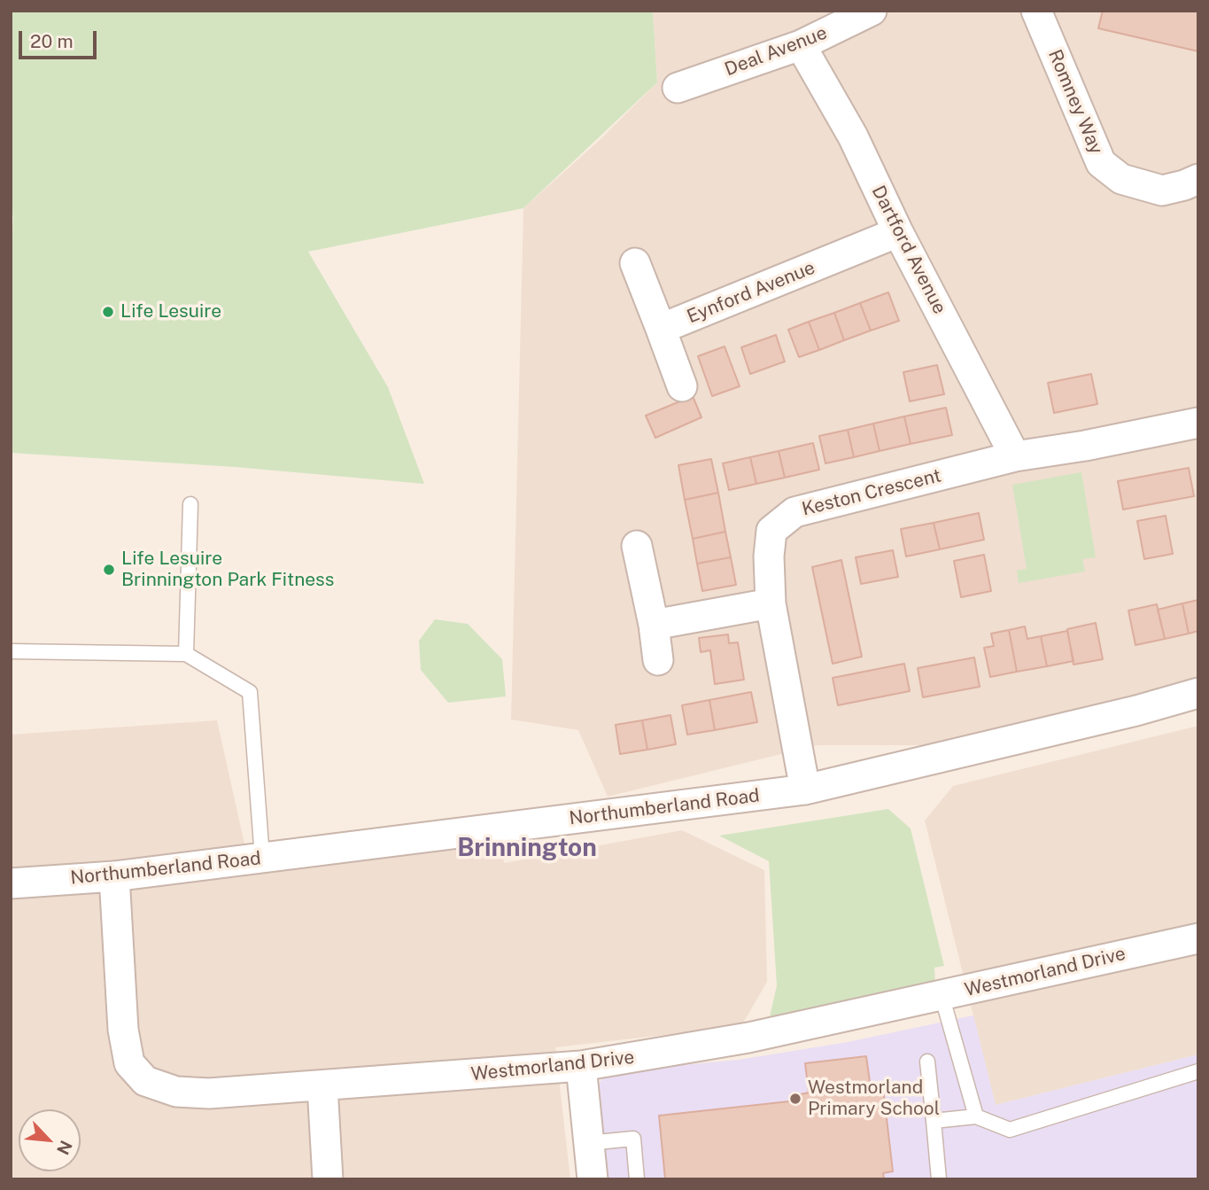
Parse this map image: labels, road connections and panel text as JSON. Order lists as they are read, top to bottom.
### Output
{
  "streets": {
    "street": [
      "Deal Avenue",
      "Romney Way",
      "Dartford Avenue",
      "Eynford Avenue",
      "Keston Crescent",
      "Northumberland Road",
      "Westmorland Drive"
    ]
  },
  "crossings": [
    ["Deal Avenue", "Dartford Avenue"],
    ["Dartford Avenue", "Eynford Avenue"],
    ["Dartford Avenue", "Keston Crescent"],
    ["Keston Crescent", "Northumberland Road"],
    ["Northumberland Road", "Westmorland Drive"]
  ],
  "districts": ["Brinnington"],
  "places": ["Life Lesuire", "Life Lesuire Brinnington Park Fitness", "Westmorland Primary School"],
  "scale_bar": "20 m",
  "north": "bottom right"
}
